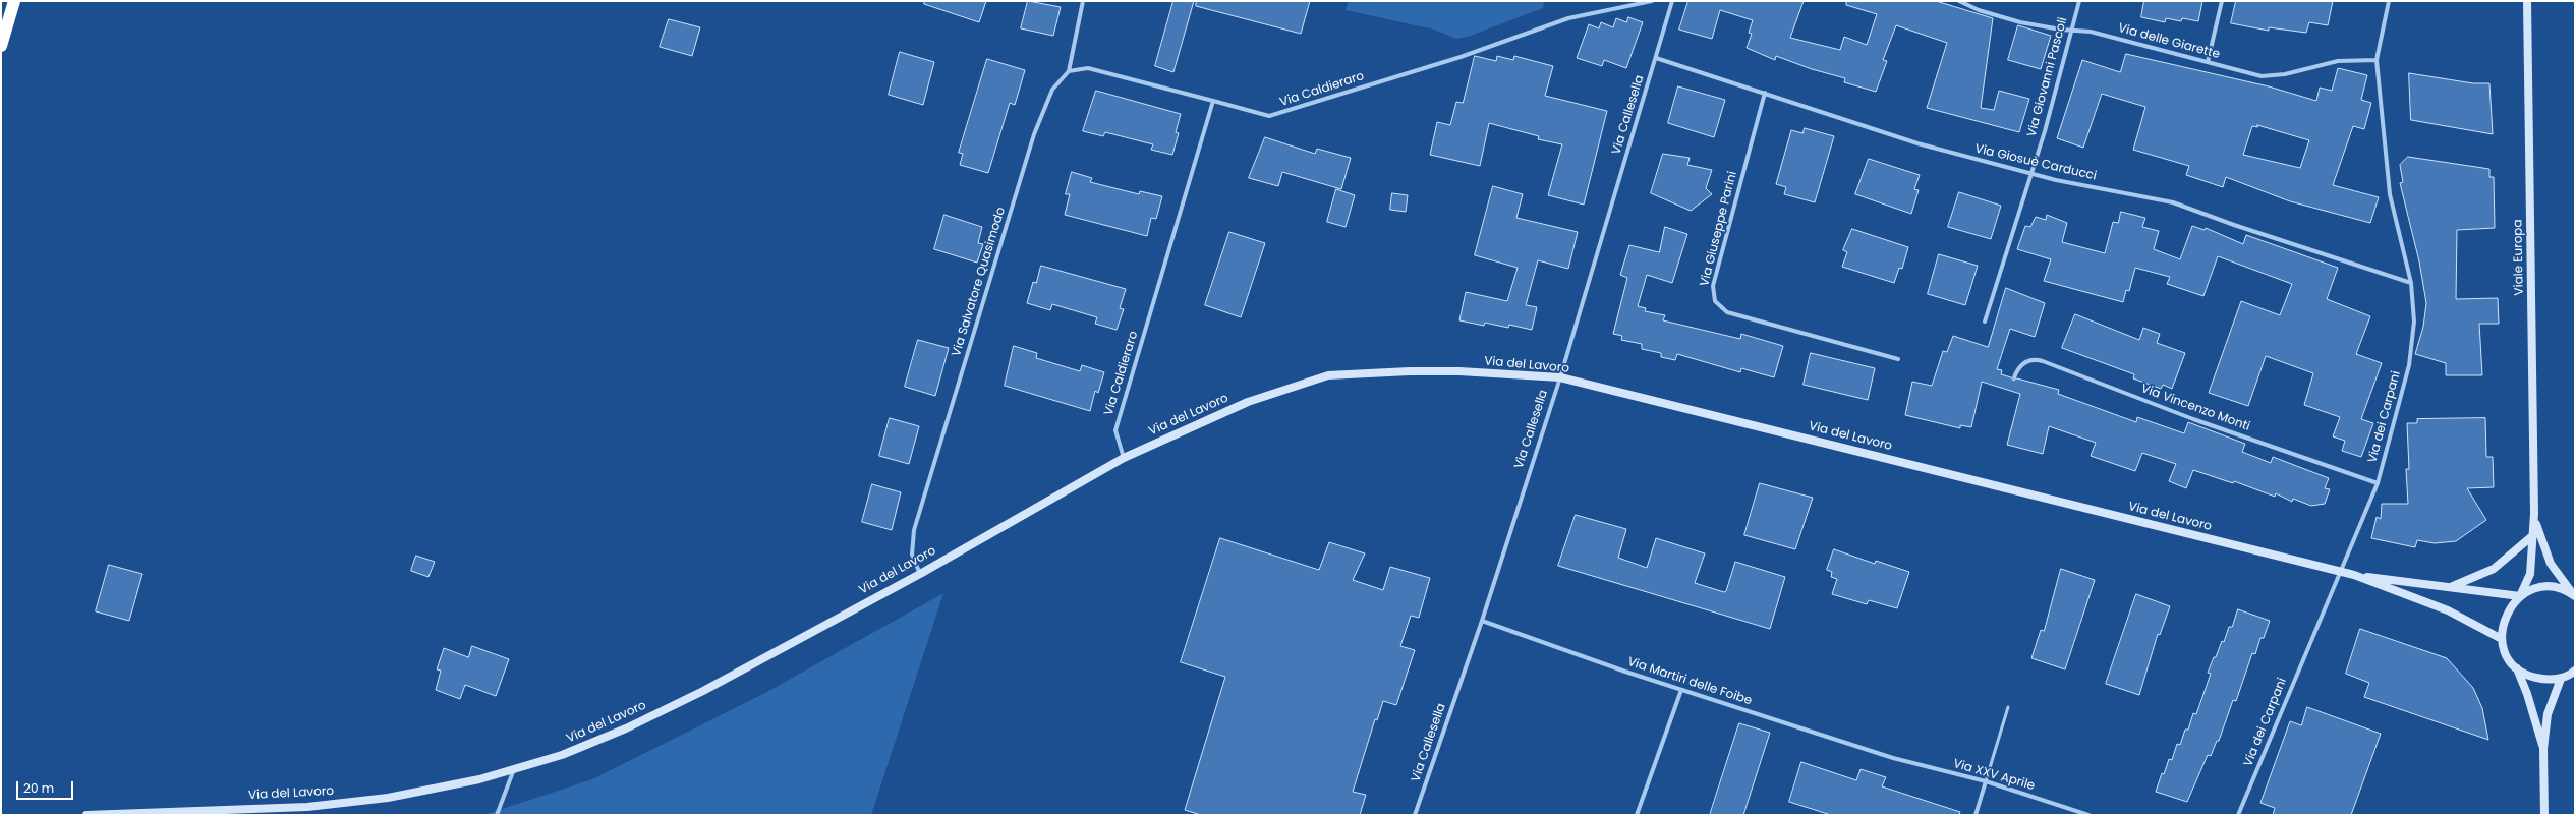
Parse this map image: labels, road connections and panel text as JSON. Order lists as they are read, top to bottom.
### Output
{
  "streets": {
    "street": [
      "Via delle Giarette",
      "Via Giovanni Pascoli",
      "Via Caldieraro",
      "Via Callesella",
      "Via Giosuè Carducci",
      "Via Giuseppe Parini",
      "Viale Europa",
      "Via Salvatore Quasimodo",
      "Via del Lavoro",
      "Via Vincenzo Monti",
      "Via dei Carpani",
      "Via Martiri delle Foibe",
      "Via XXV Aprile"
    ]
  },
  "crossings": [
    ["Via delle Giarette", "Via Giovanni Pascoli"],
    ["Via delle Giarette", "Via dei Carpani"],
    ["Via Giovanni Pascoli", "Via Giosuè Carducci"],
    ["Via Caldieraro", "Via del Lavoro"],
    ["Via Callesella", "Via Giosuè Carducci"],
    ["Via Callesella", "Via del Lavoro"],
    ["Via Callesella", "Via Martiri delle Foibe"],
    ["Via Giosuè Carducci", "Via Giuseppe Parini"],
    ["Via Giosuè Carducci", "Via dei Carpani"],
    ["Viale Europa", "Via del Lavoro"],
    ["Via Salvatore Quasimodo", "Via del Lavoro"],
    ["Via del Lavoro", "Via dei Carpani"],
    ["Via Vincenzo Monti", "Via dei Carpani"],
    ["Via Martiri delle Foibe", "Via XXV Aprile"]
  ],
  "scale_bar": "20 m"
}
